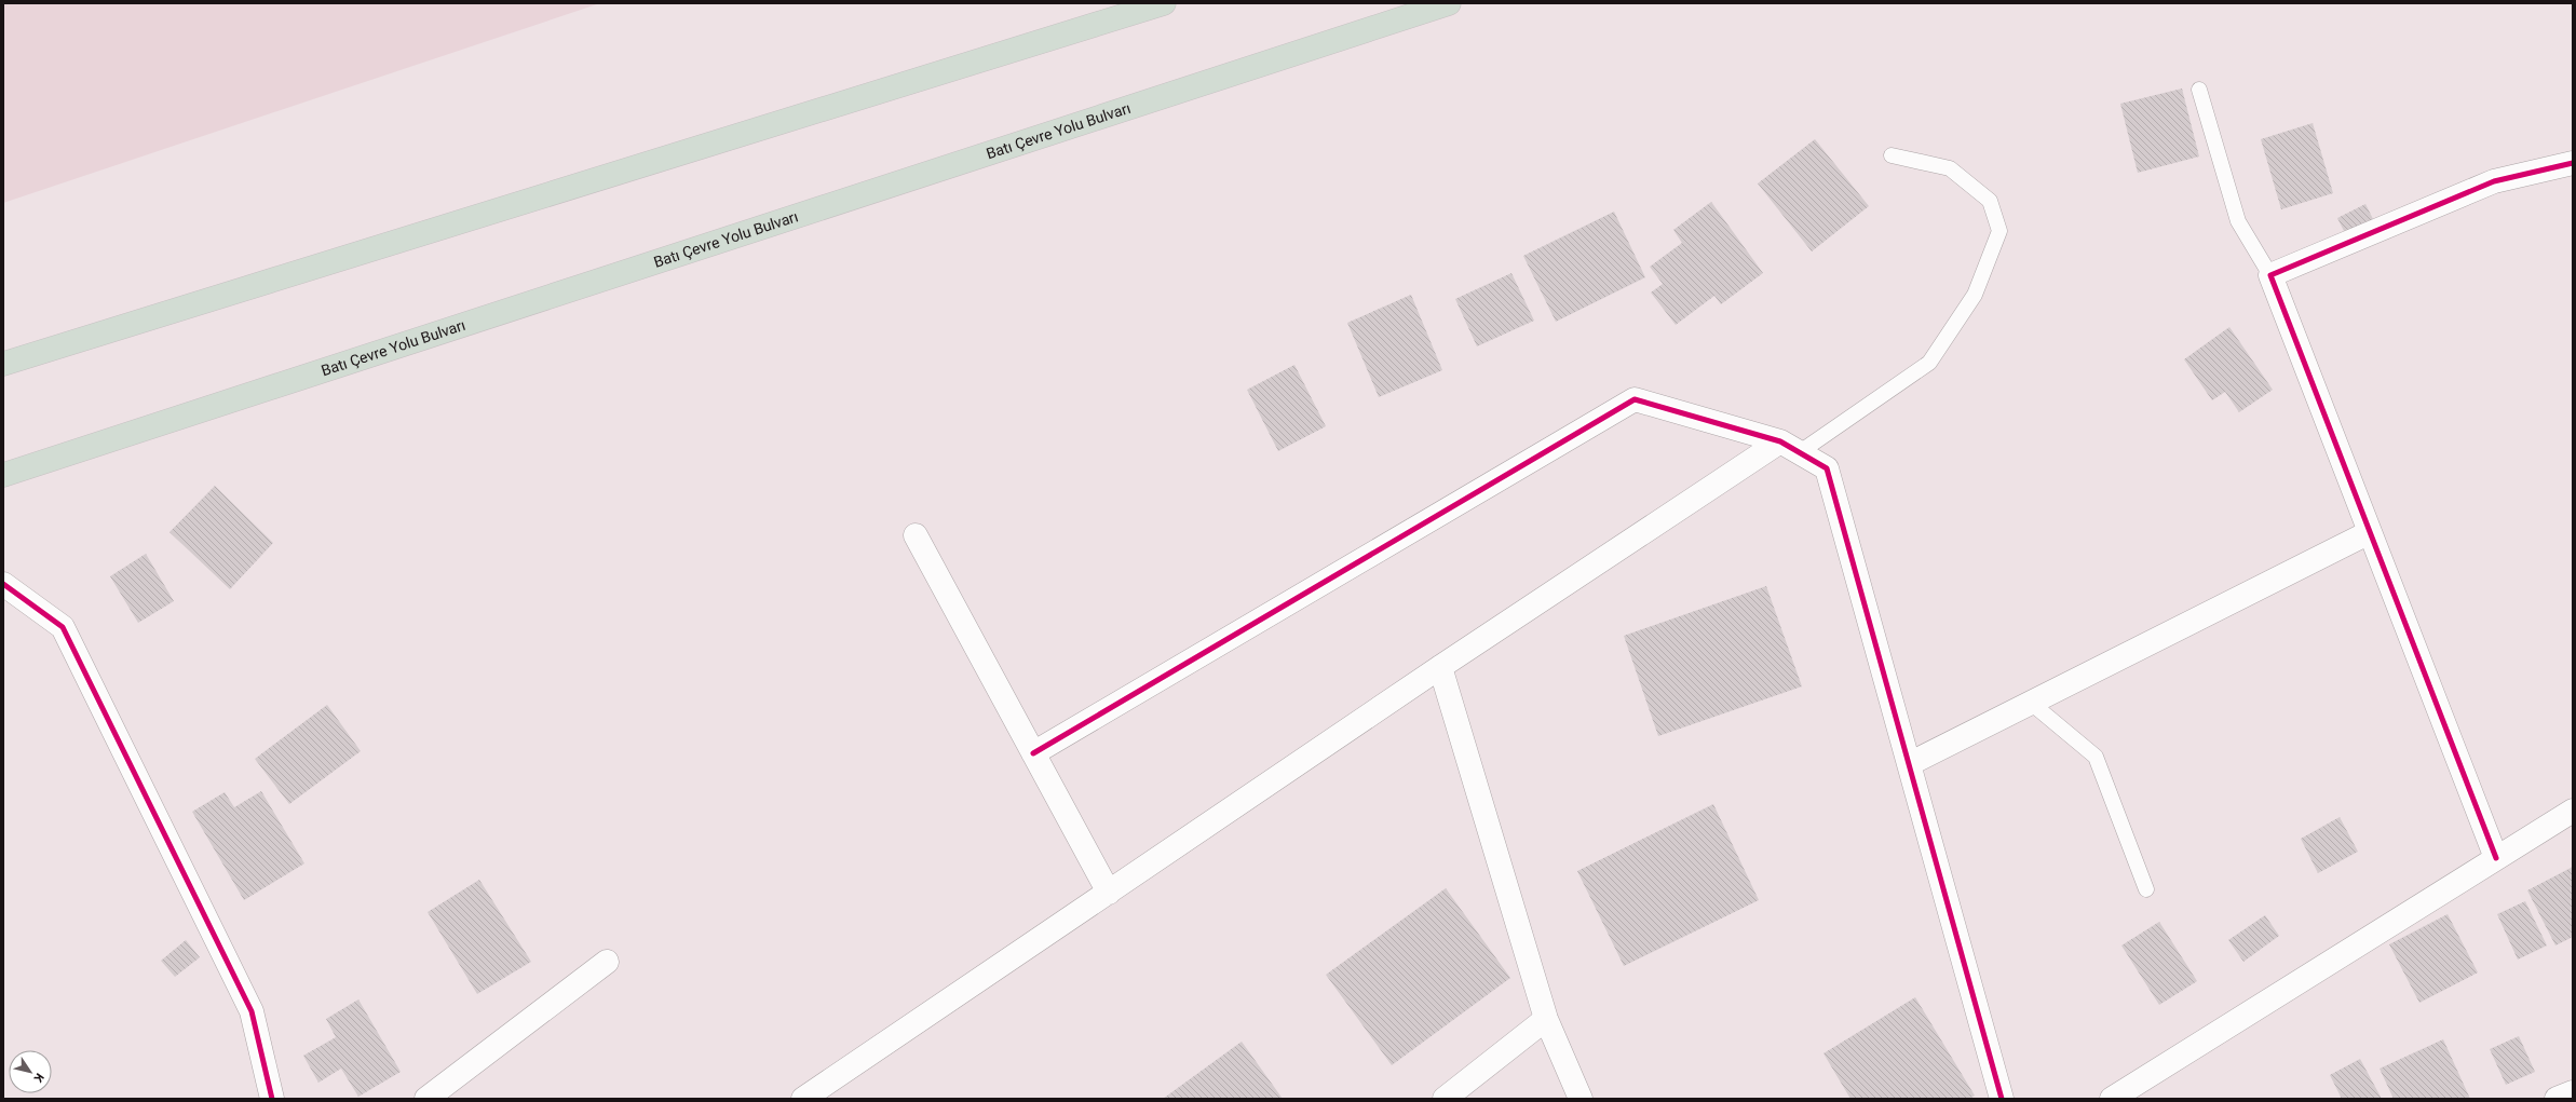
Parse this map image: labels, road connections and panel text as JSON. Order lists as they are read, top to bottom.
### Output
{
  "streets": {
    "highway": ["Batı Çevre Yolu Bulvarı"]
  },
  "north": "bottom right"
}
